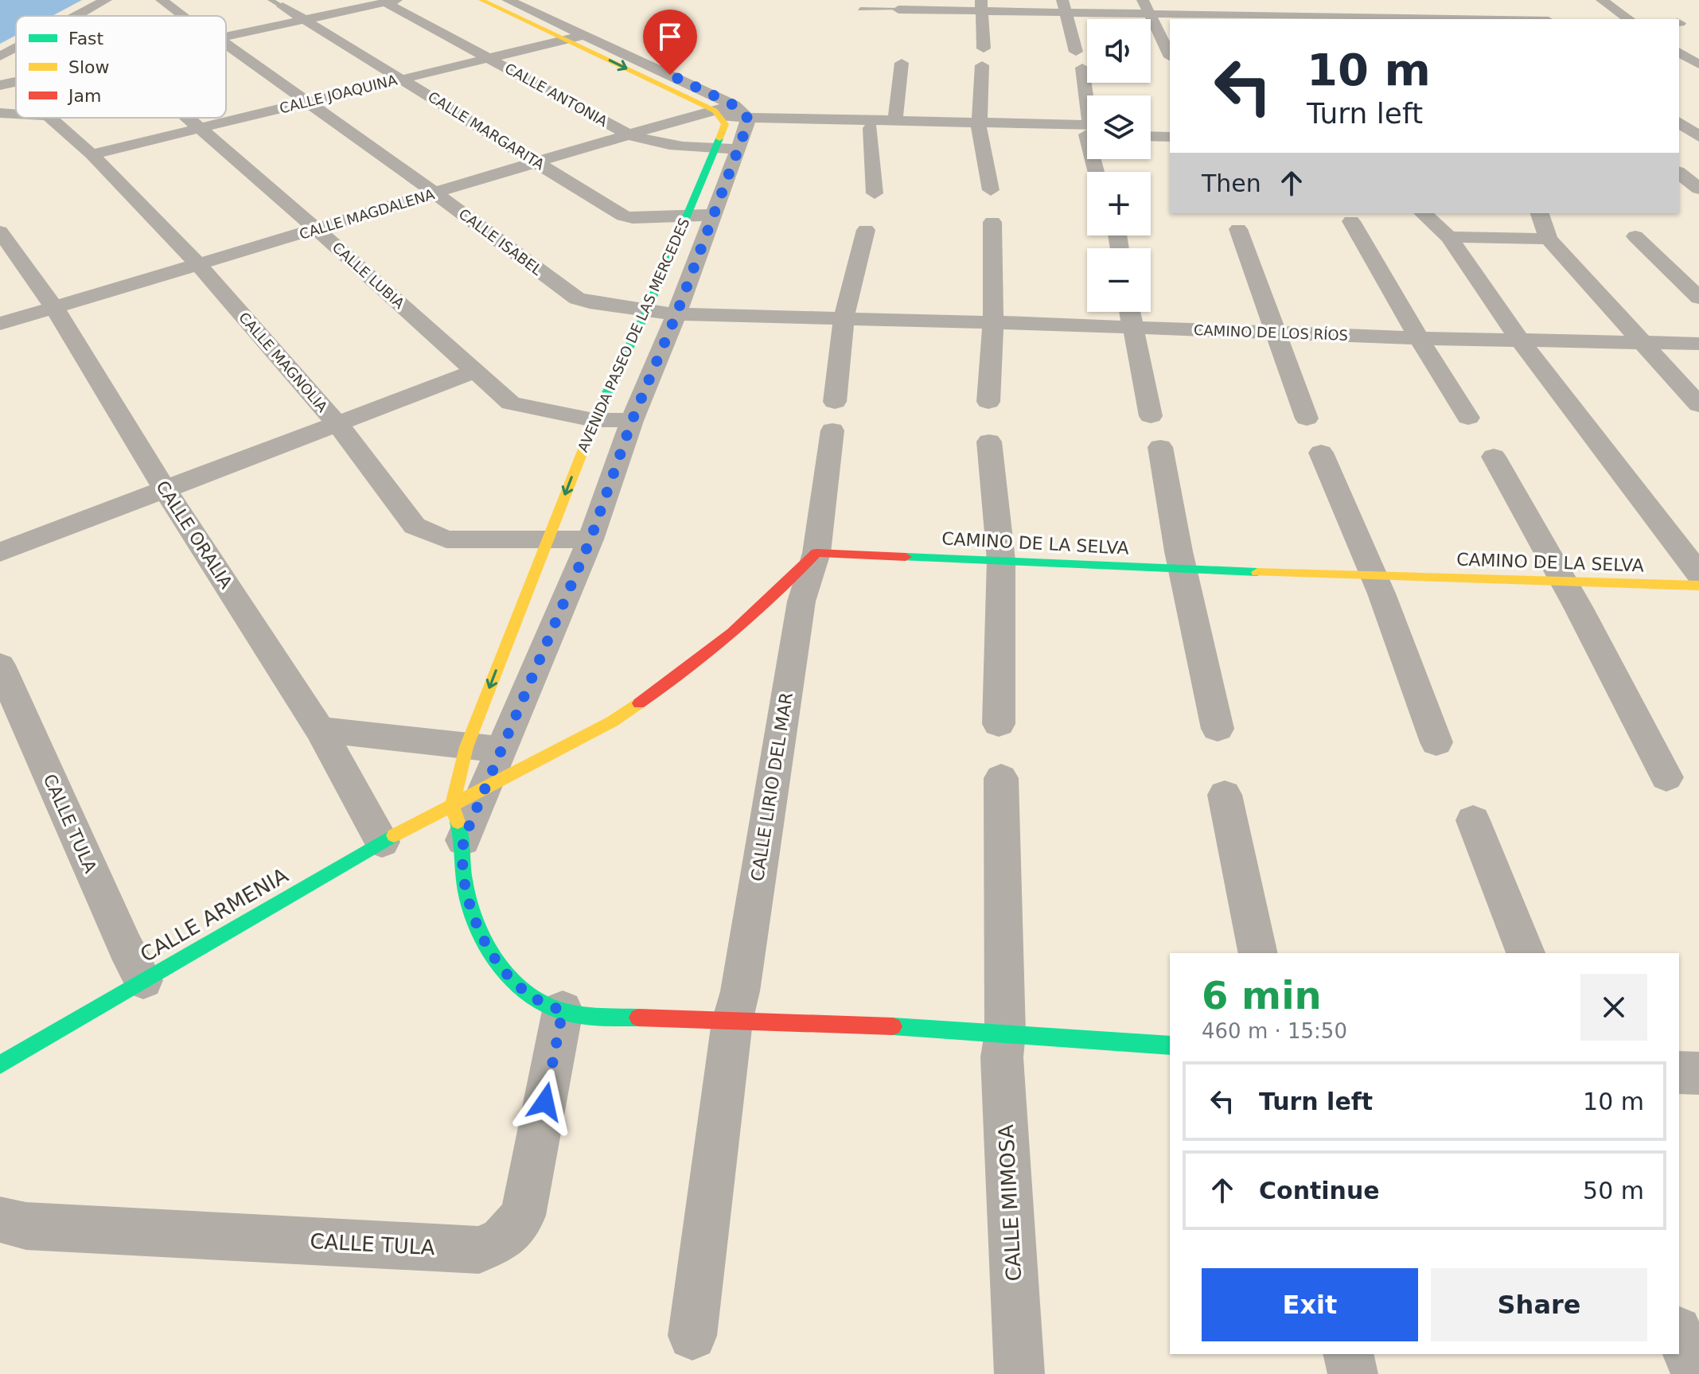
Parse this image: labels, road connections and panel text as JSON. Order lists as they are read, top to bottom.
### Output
{
  "streets": {
    "street": [
      "CALLE JOAQUINA",
      "CALLE ANTONIA",
      "CALLE MARGARITA",
      "CALLE MAGDALENA",
      "CALLE ISABEL",
      "CALLE LUBIA",
      "CAMINO DE LOS RÍOS",
      "AVENIDA PASEO DE LAS MERCEDES",
      "CALLE MAGNOLIA",
      "CALLE ORALIA",
      "CAMINO DE LA SELVA",
      "CALLE LIRIO DEL MAR",
      "CALLE TULA",
      "CALLE ARMENIA",
      "CALLE MIMOSA"
    ]
  },
  "crossings": [
    ["CALLE JOAQUINA", "CALLE ANTONIA"],
    ["CALLE JOAQUINA", "CALLE MARGARITA"],
    ["CALLE JOAQUINA", "CALLE ISABEL"],
    ["CALLE JOAQUINA", "CALLE LUBIA"],
    ["CALLE JOAQUINA", "CALLE MAGNOLIA"],
    ["CALLE ANTONIA", "CALLE MAGDALENA"],
    ["CALLE ANTONIA", "AVENIDA PASEO DE LAS MERCEDES"],
    ["CALLE MARGARITA", "CALLE MAGDALENA"],
    ["CALLE MARGARITA", "AVENIDA PASEO DE LAS MERCEDES"],
    ["CALLE MAGDALENA", "CALLE ISABEL"],
    ["CALLE MAGDALENA", "CALLE LUBIA"],
    ["CALLE MAGDALENA", "AVENIDA PASEO DE LAS MERCEDES"],
    ["CALLE MAGDALENA", "CALLE MAGNOLIA"],
    ["CALLE MAGDALENA", "CALLE ORALIA"],
    ["CALLE ISABEL", "CAMINO DE LOS RÍOS"],
    ["CALLE ISABEL", "AVENIDA PASEO DE LAS MERCEDES"],
    ["CALLE LUBIA", "AVENIDA PASEO DE LAS MERCEDES"],
    ["AVENIDA PASEO DE LAS MERCEDES", "CALLE MAGNOLIA"],
    ["AVENIDA PASEO DE LAS MERCEDES", "CALLE ARMENIA"],
    ["CALLE ORALIA", "CALLE ARMENIA"],
    ["CAMINO DE LA SELVA", "CALLE LIRIO DEL MAR"],
    ["CALLE TULA", "CALLE ARMENIA"]
  ],
  "legend": ["Fast", "Slow", "Jam"],
  "page": {
    "map_buttons": ["+", "−"],
    "turn": ["10 m", "Turn left"],
    "then": "Then",
    "heading": ["6 min", "460 m · 15:50"],
    "list": [
      {
        "name": "Turn left",
        "value": "10 m"
      },
      {
        "name": "Continue",
        "value": "50 m"
      }
    ],
    "buttons": ["Exit", "Share"]
  }
}
